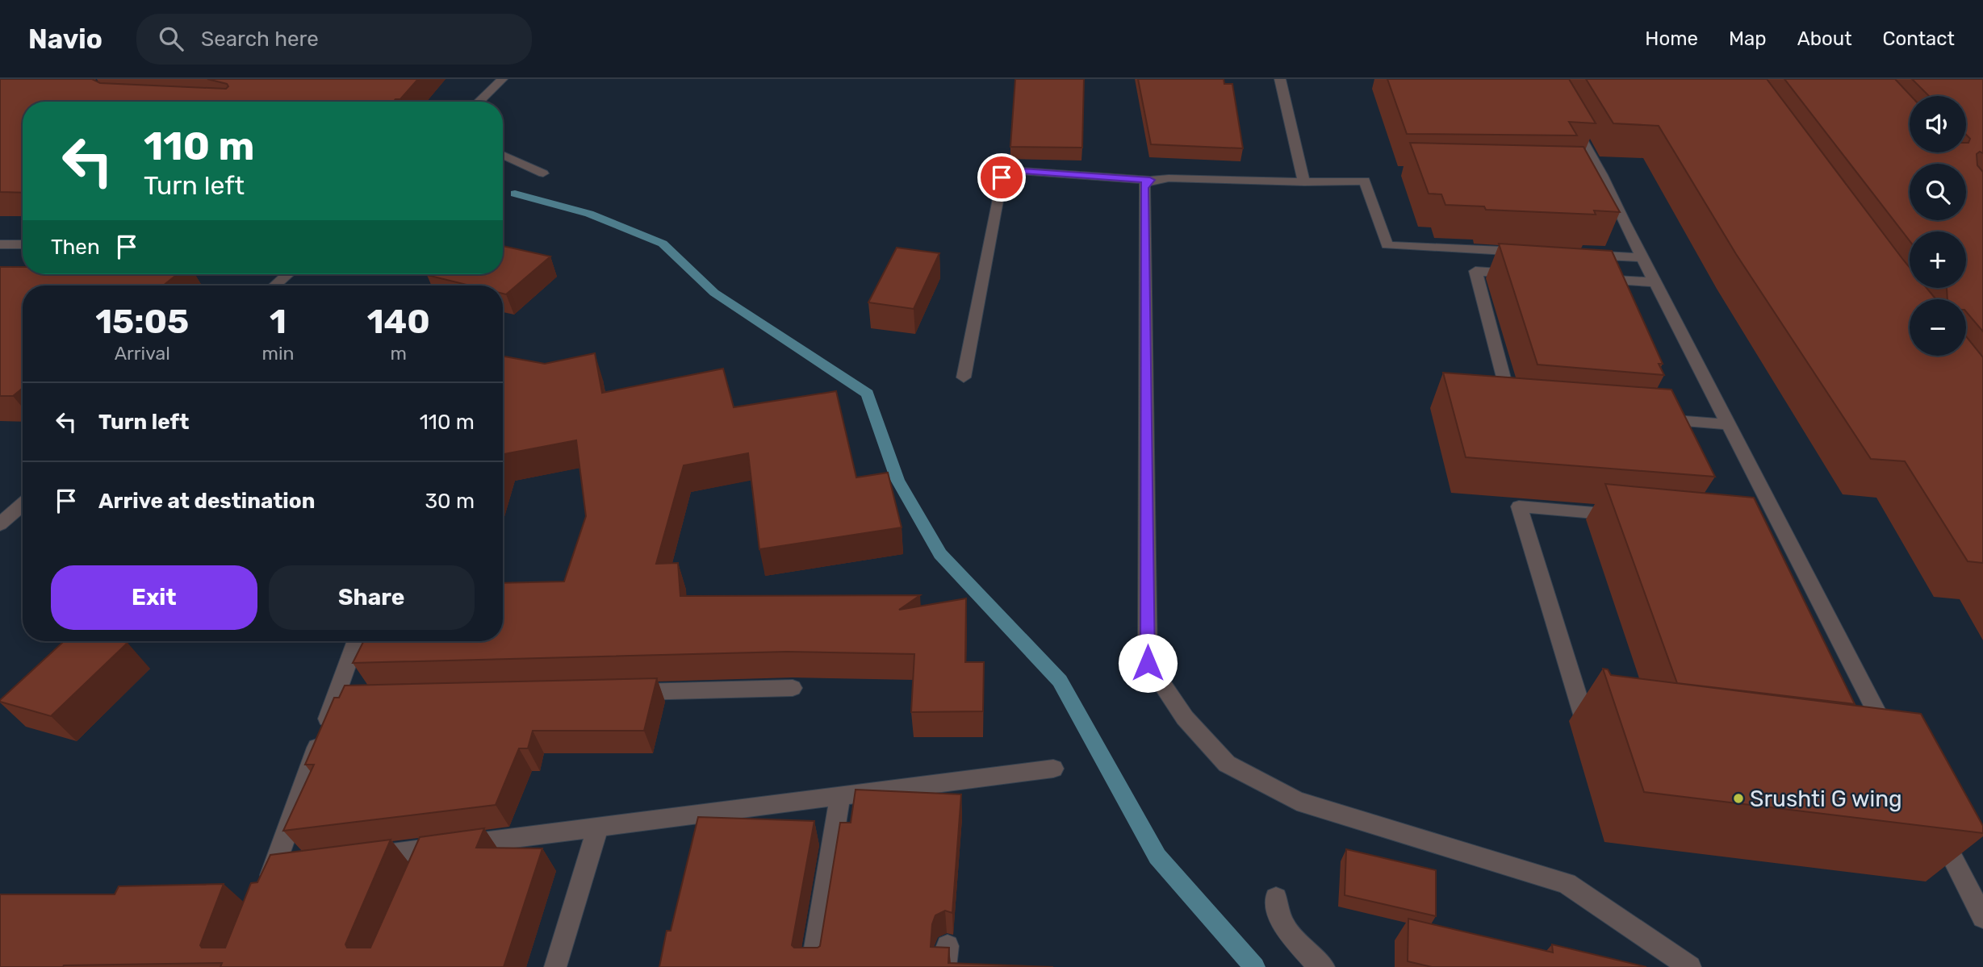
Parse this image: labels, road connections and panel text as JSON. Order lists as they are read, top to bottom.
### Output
{
  "places": ["Srushti G wing"],
  "page": {
    "header": "Navio",
    "search": "Search here",
    "nav": [
      "Home",
      "Map",
      "About",
      "Contact"
    ],
    "map_buttons": ["+", "−"],
    "turn": ["110 m", "Turn left"],
    "then": "Then",
    "eta": [
      "15:05",
      "Arrival",
      "1",
      "min",
      "140",
      "m"
    ],
    "list": [
      {
        "name": "Turn left",
        "value": "110 m"
      },
      {
        "name": "Arrive at destination",
        "value": "30 m"
      }
    ],
    "buttons": ["Exit", "Share"]
  }
}
